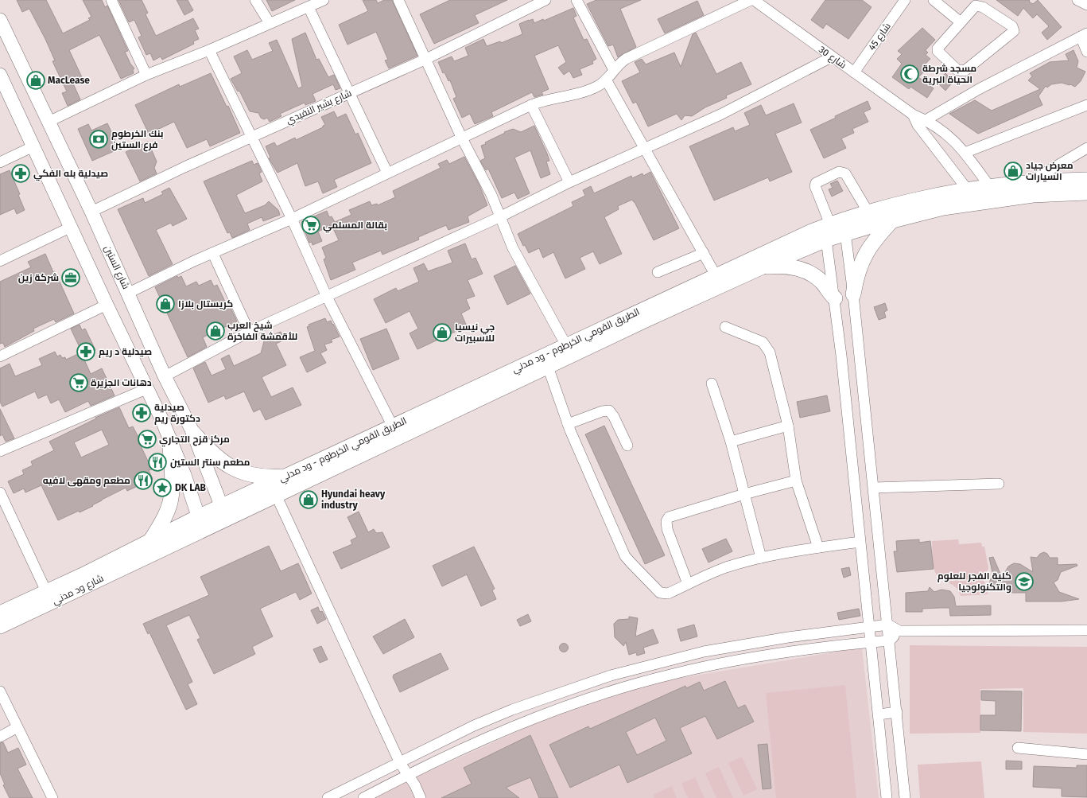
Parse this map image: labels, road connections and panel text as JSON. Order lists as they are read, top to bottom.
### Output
{
  "streets": {
    "highway": ["الطريق القومي الخرطوم - ود مدني", "شارع ود مدني"],
    "main road": ["شارع الستين"],
    "street": ["شارع 45", "شارع 30", "شارع بشير النفيدي"]
  },
  "crossings": [
    ["شارع 45", "شارع 30"],
    ["شارع 30", "الطريق القومي الخرطوم - ود مدني"],
    ["شارع بشير النفيدي", "شارع الستين"],
    ["شارع الستين", "الطريق القومي الخرطوم - ود مدني"],
    ["الطريق القومي الخرطوم - ود مدني", "شارع ود مدني"]
  ],
  "places": {
    "mosque": ["مسجد شرطة الحياة البرية"],
    "shop": [
      "MacLease",
      "معرض جياد السيارات",
      "كريستال بلازا",
      "شيخ العرب للأقمشة الفاخرة",
      "جي نيسيا للاسبيرات",
      "Hyundai heavy industry"
    ],
    "bank": ["بنك الخرطوم فرع الستين"],
    "pharmacy": ["صيدلية بله الفكي", "صيدلية د ريم", "صيدلية دكتورة ريم"],
    "supermarket": ["بقالة المسلمي", "دهانات الجزيرة", "مركز قزح التجاري"],
    "office": ["شركة زين"],
    "restaurant": ["مطعم سنتر الستين", "مطعم ومقهى لافيه"],
    "place": ["DK LAB"],
    "school or university": ["كلية الفجر للعلوم والتكنولوجيا"]
  }
}
